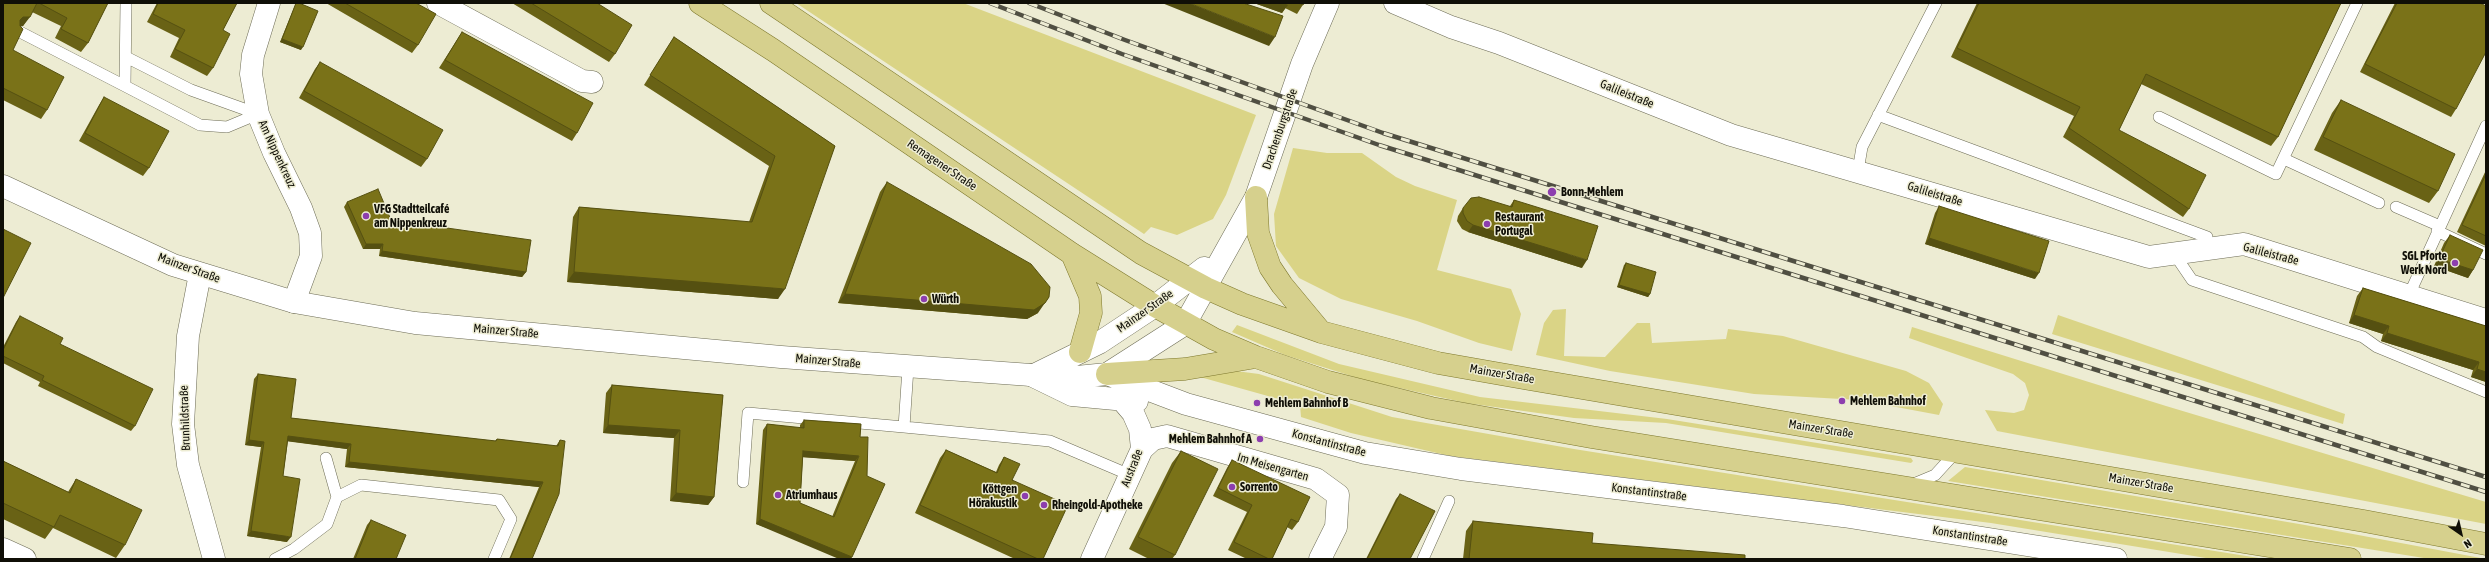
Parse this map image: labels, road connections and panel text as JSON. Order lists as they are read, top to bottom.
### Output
{
  "streets": {
    "main road": ["Remagener Straße", "Mainzer Straße"],
    "street": [
      "Galileistraße",
      "Drachenburgstraße",
      "Am Nippenkreuz",
      "Brunhildstraße",
      "Konstantinstraße",
      "Im Meisengarten",
      "Austraße"
    ]
  },
  "crossings": [
    ["Drachenburgstraße", "Mainzer Straße"],
    ["Am Nippenkreuz", "Mainzer Straße"],
    ["Remagener Straße", "Mainzer Straße"],
    ["Mainzer Straße", "Brunhildstraße"],
    ["Mainzer Straße", "Konstantinstraße"],
    ["Mainzer Straße", "Austraße"],
    ["Konstantinstraße", "Austraße"],
    ["Im Meisengarten", "Austraße"]
  ],
  "places": [
    "Bonn-Mehlem",
    "VFG Stadtteilcafé am Nippenkreuz",
    "Restaurant Portugal",
    "SGL Pforte Werk Nord",
    "Würth",
    "Mehlem Bahnhof",
    "Mehlem Bahnhof B",
    "Mehlem Bahnhof A",
    "Sorrento",
    "Atriumhaus",
    "Köttgen Hörakustik",
    "Rheingold-Apotheke"
  ],
  "north": "bottom right"
}
